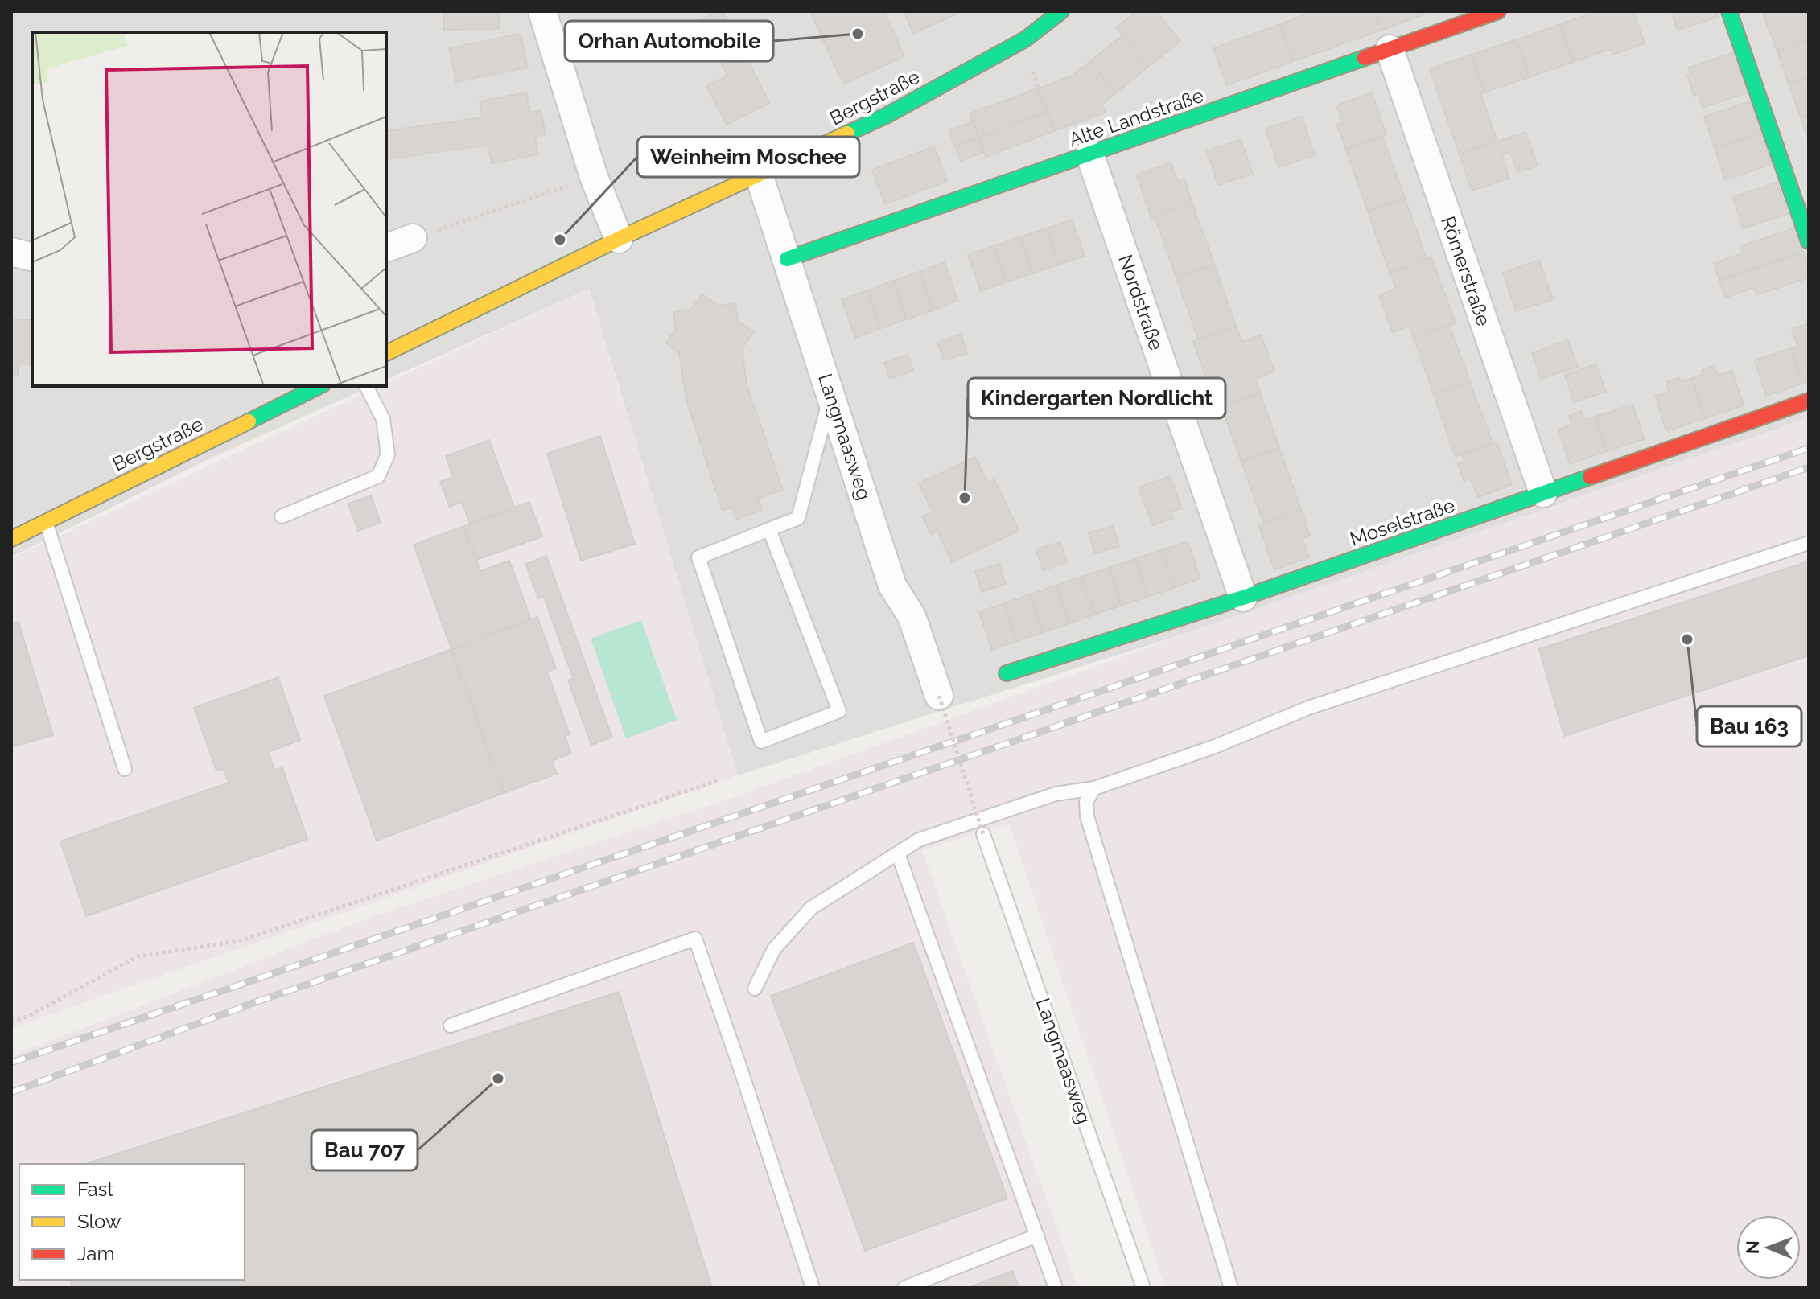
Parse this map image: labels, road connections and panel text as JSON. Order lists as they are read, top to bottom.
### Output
{
  "streets": {
    "street": [
      "Bergstraße",
      "Alte Landstraße",
      "Römerstraße",
      "Nordstraße",
      "Langmaasweg",
      "Moselstraße"
    ]
  },
  "crossings": [
    ["Bergstraße", "Langmaasweg"],
    ["Alte Landstraße", "Römerstraße"],
    ["Alte Landstraße", "Nordstraße"],
    ["Alte Landstraße", "Langmaasweg"],
    ["Römerstraße", "Moselstraße"],
    ["Nordstraße", "Moselstraße"]
  ],
  "places": [
    "Orhan Automobile",
    "Weinheim Moschee",
    "Kindergarten Nordlicht",
    "Bau 163",
    "Bau 707"
  ],
  "legend": ["Fast", "Slow", "Jam"],
  "north": "left"
}
